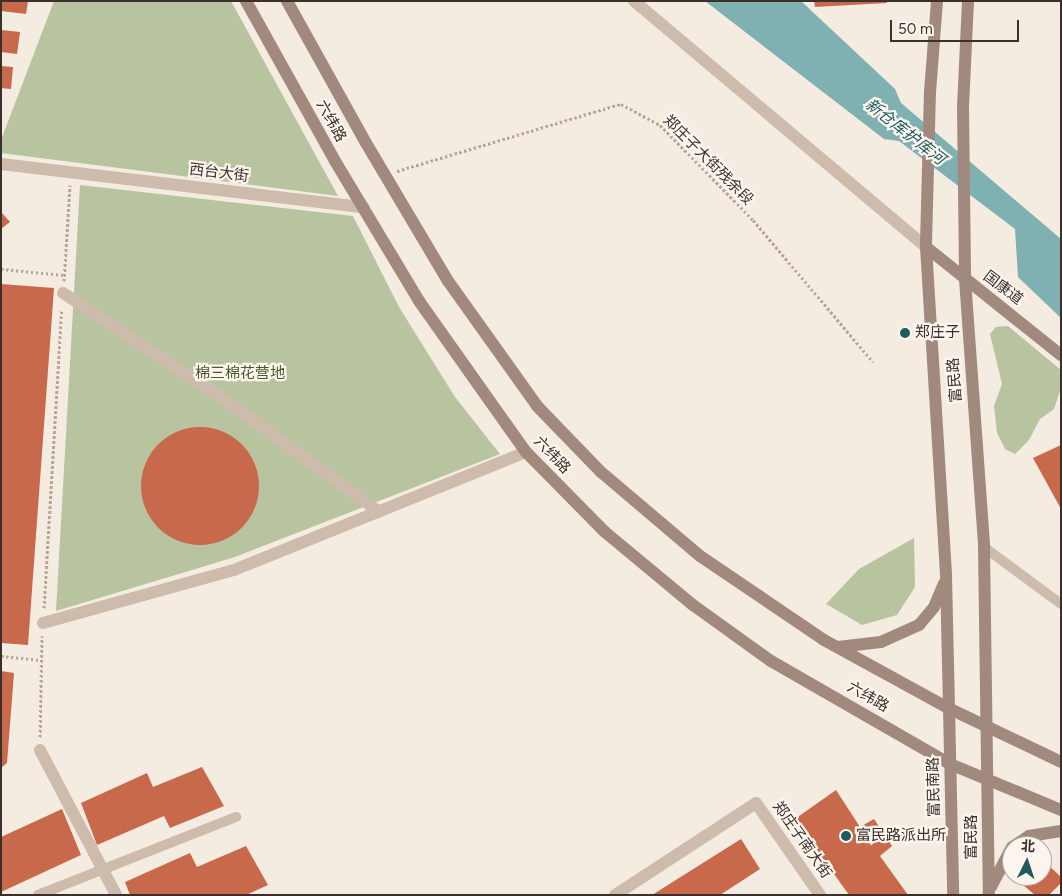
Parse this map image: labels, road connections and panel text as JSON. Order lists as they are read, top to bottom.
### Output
{
  "streets": {
    "main road": [
      "六纬路",
      "国康道",
      "富民路",
      "富民南路"
    ],
    "street": ["西台大街", "郑庄子南大街"],
    "path": ["郑庄子大街残余段"]
  },
  "crossings": [
    ["六纬路", "郑庄子大街残余段"],
    ["六纬路", "西台大街"],
    ["六纬路", "富民路"],
    ["六纬路", "富民南路"],
    ["国康道", "富民路"],
    ["富民路", "富民南路"]
  ],
  "water": ["新仓库护库河"],
  "parks": ["棉三棉花营地"],
  "places": ["郑庄子", "富民路派出所"],
  "scale_bar": "50 m",
  "north": "top"
}
